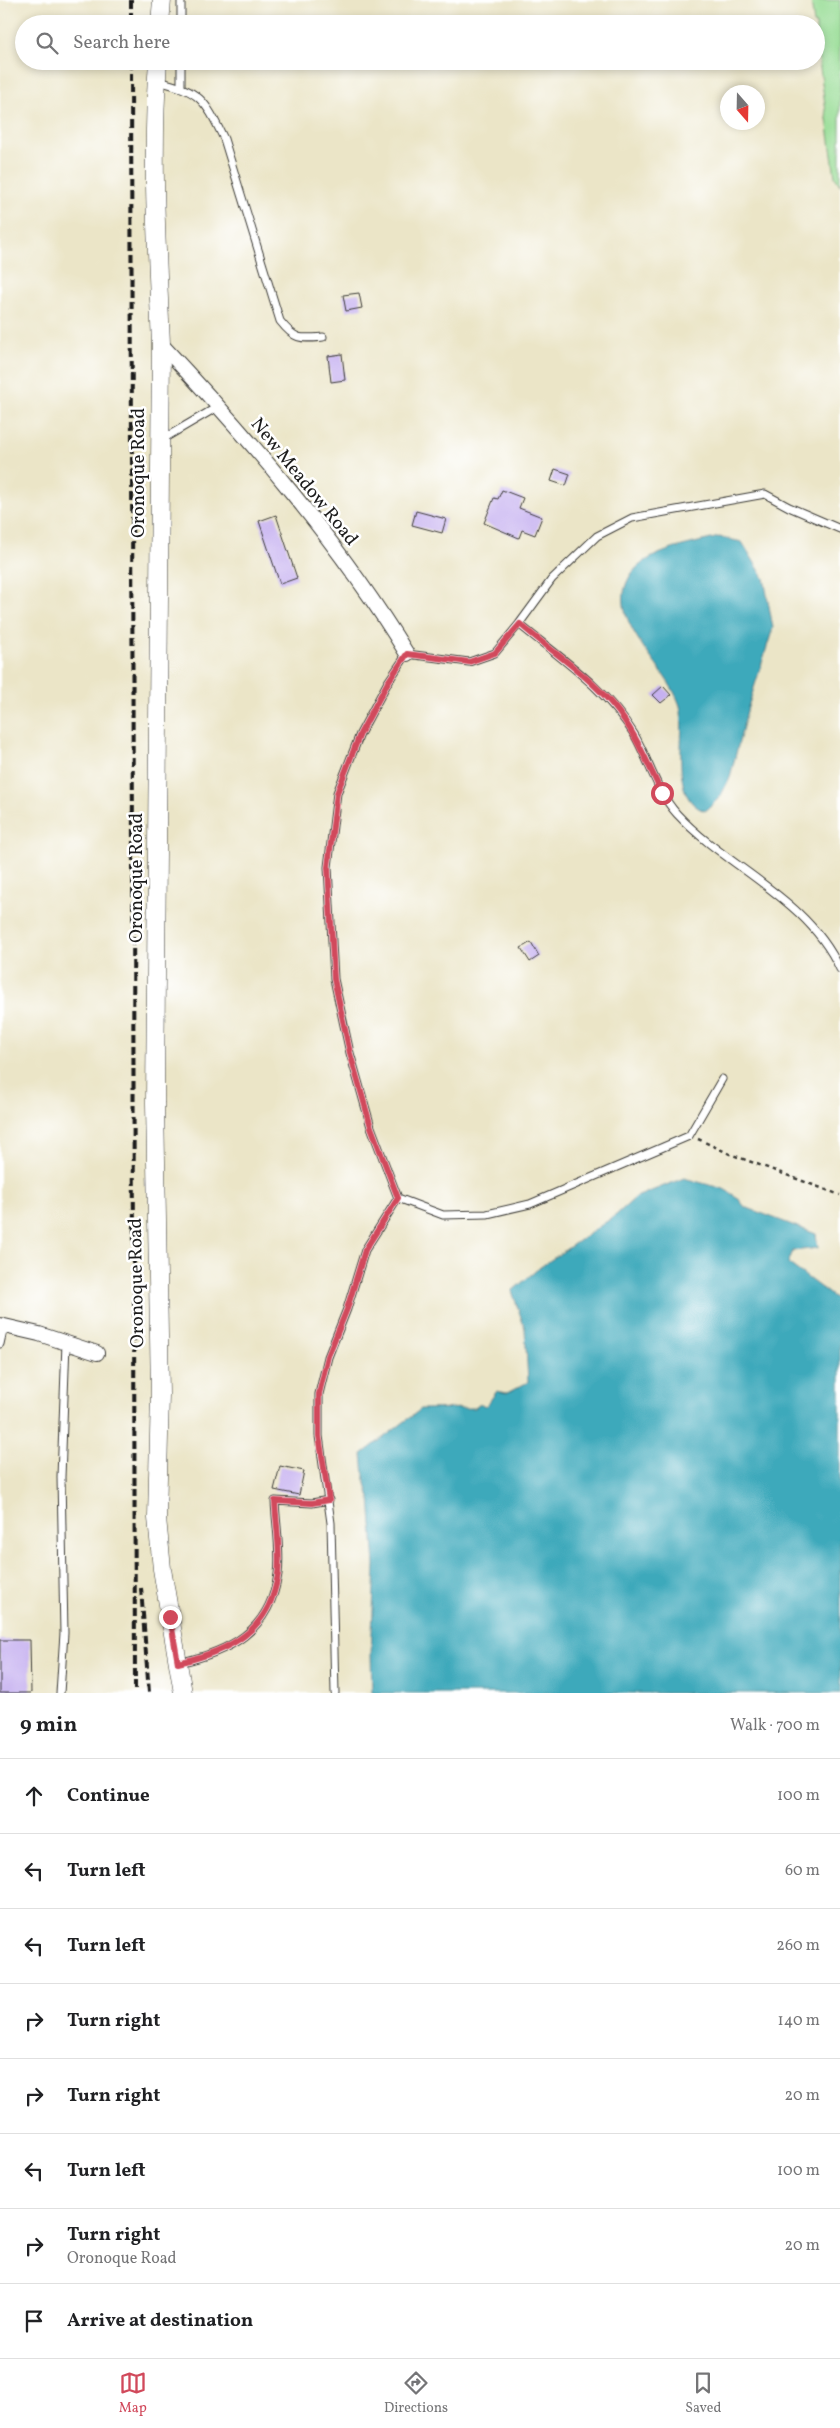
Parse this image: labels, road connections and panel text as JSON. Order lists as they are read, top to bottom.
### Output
{
  "streets": {
    "street": ["Oronoque Road", "New Meadow Road"]
  },
  "crossings": [
    ["Oronoque Road", "New Meadow Road"]
  ],
  "north": "bottom",
  "page": {
    "search": "Search here",
    "heading": ["9 min", "Walk · 700 m"],
    "list": [
      ["Continue", "100 m"],
      ["Turn left", "60 m"],
      ["Turn left", "260 m"],
      ["Turn right", "140 m"],
      ["Turn right", "20 m"],
      ["Turn left", "100 m"],
      ["Turn right", "Oronoque Road", "20 m"],
      "Arrive at destination"
    ],
    "nav": ["Map", "Directions", "Saved"]
  }
}
